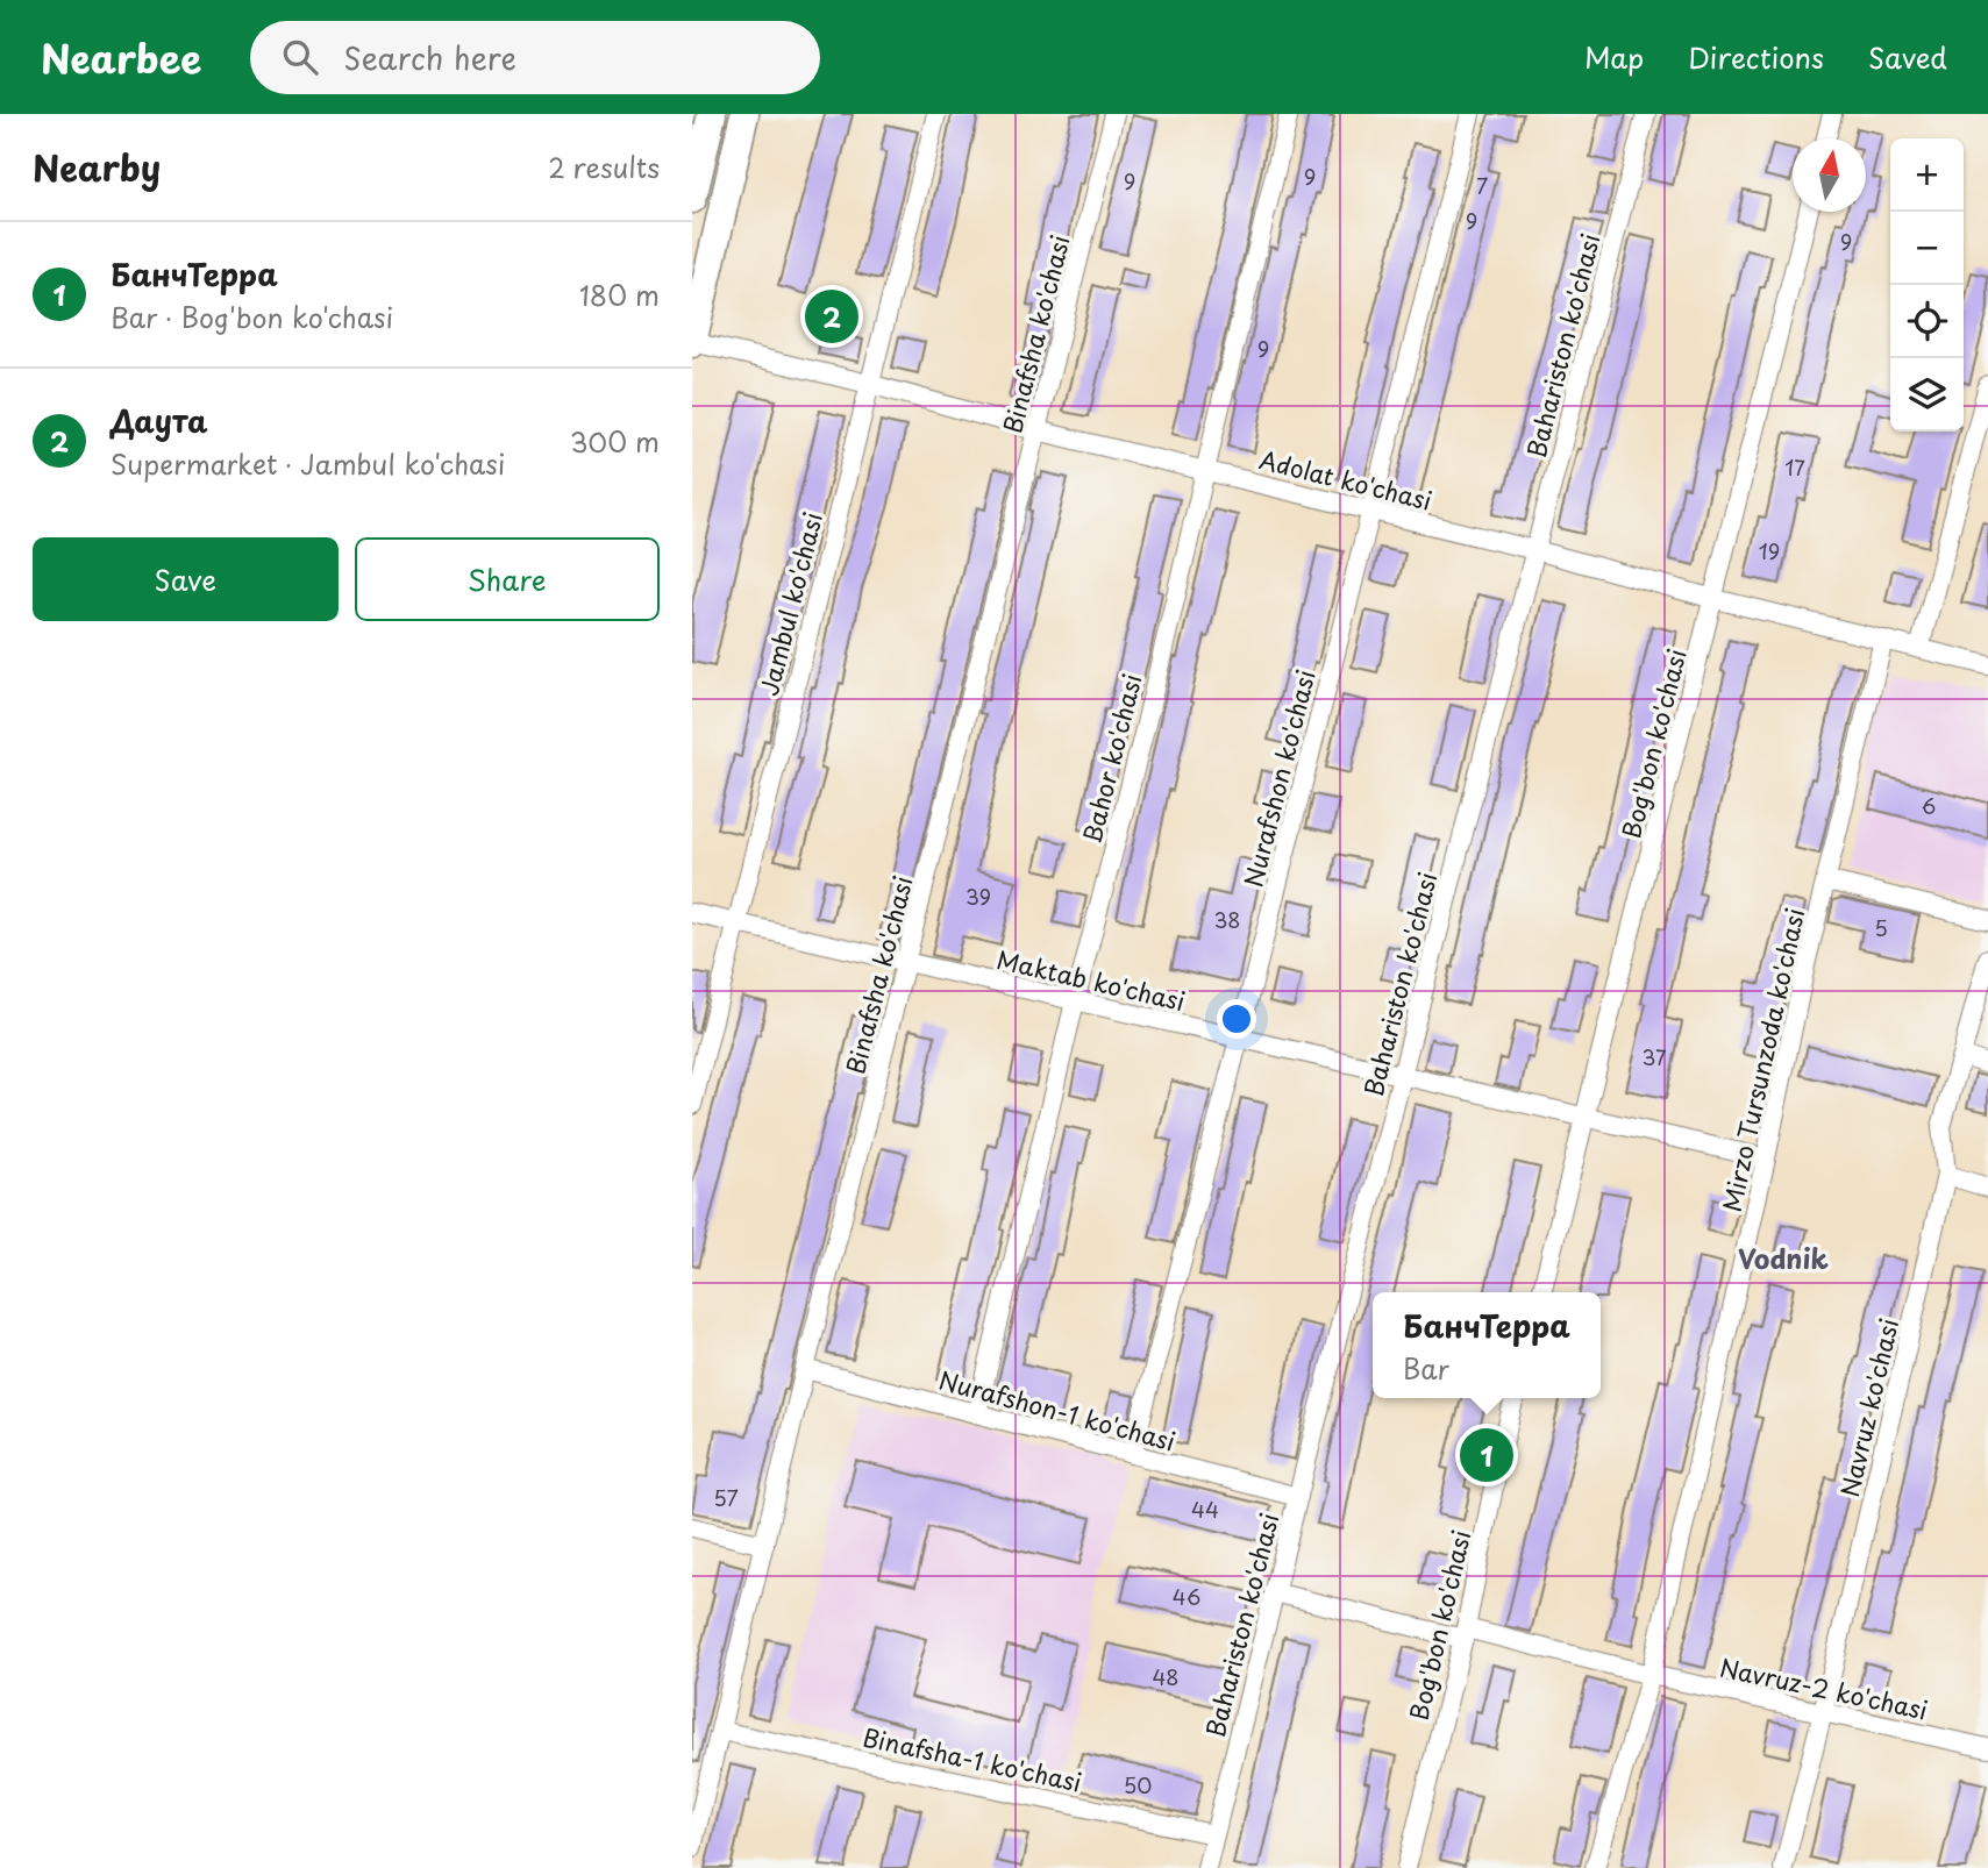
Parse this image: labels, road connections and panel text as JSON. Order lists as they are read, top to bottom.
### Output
{
  "streets": {
    "street": [
      "Binafsha ko'chasi",
      "Bahariston ko'chasi",
      "Adolat ko'chasi",
      "Jambul ko'chasi",
      "Bog'bon ko'chasi",
      "Bahor ko'chasi",
      "Nurafshon ko'chasi",
      "Maktab ko'chasi",
      "Mirzo Tursunzoda ko'chasi",
      "Navruz ko'chasi",
      "Nurafshon-1 ko'chasi",
      "Navruz-2 ko'chasi",
      "Binafsha-1 ko'chasi"
    ]
  },
  "crossings": [
    ["Binafsha ko'chasi", "Adolat ko'chasi"],
    ["Binafsha ko'chasi", "Maktab ko'chasi"],
    ["Binafsha ko'chasi", "Nurafshon-1 ko'chasi"],
    ["Binafsha ko'chasi", "Binafsha-1 ko'chasi"],
    ["Bahariston ko'chasi", "Adolat ko'chasi"],
    ["Bahariston ko'chasi", "Maktab ko'chasi"],
    ["Bahariston ko'chasi", "Nurafshon-1 ko'chasi"],
    ["Bahariston ko'chasi", "Navruz-2 ko'chasi"],
    ["Bahariston ko'chasi", "Binafsha-1 ko'chasi"],
    ["Adolat ko'chasi", "Jambul ko'chasi"],
    ["Adolat ko'chasi", "Bog'bon ko'chasi"],
    ["Adolat ko'chasi", "Bahor ko'chasi"],
    ["Adolat ko'chasi", "Nurafshon ko'chasi"],
    ["Adolat ko'chasi", "Mirzo Tursunzoda ko'chasi"],
    ["Jambul ko'chasi", "Maktab ko'chasi"],
    ["Bog'bon ko'chasi", "Maktab ko'chasi"],
    ["Bog'bon ko'chasi", "Navruz-2 ko'chasi"],
    ["Bahor ko'chasi", "Maktab ko'chasi"],
    ["Bahor ko'chasi", "Nurafshon-1 ko'chasi"],
    ["Nurafshon ko'chasi", "Maktab ko'chasi"],
    ["Nurafshon ko'chasi", "Nurafshon-1 ko'chasi"],
    ["Maktab ko'chasi", "Mirzo Tursunzoda ko'chasi"],
    ["Mirzo Tursunzoda ko'chasi", "Navruz-2 ko'chasi"],
    ["Navruz ko'chasi", "Navruz-2 ko'chasi"]
  ],
  "districts": ["Vodnik"],
  "house_numbers": [
    "9",
    "9",
    "7",
    "9",
    "9",
    "9",
    "17",
    "19",
    "6",
    "39",
    "38",
    "5",
    "37",
    "57",
    "44",
    "46",
    "48",
    "50"
  ],
  "north": "top",
  "page": {
    "header": "Nearbee",
    "search": "Search here",
    "nav": ["Map", "Directions", "Saved"],
    "heading": ["Nearby", "2 results"],
    "map_buttons": ["+", "−"],
    "list": [
      {
        "mark": "1",
        "name": "БанчТерра",
        "note": "Bar · Bog'bon ko'chasi",
        "value": "180 m"
      },
      {
        "mark": "2",
        "name": "Даута",
        "note": "Supermarket · Jambul ko'chasi",
        "value": "300 m"
      }
    ],
    "pins": ["2", "1"],
    "buttons": ["Save", "Share"],
    "popup": ["БанчТерра", "Bar"]
  }
}
